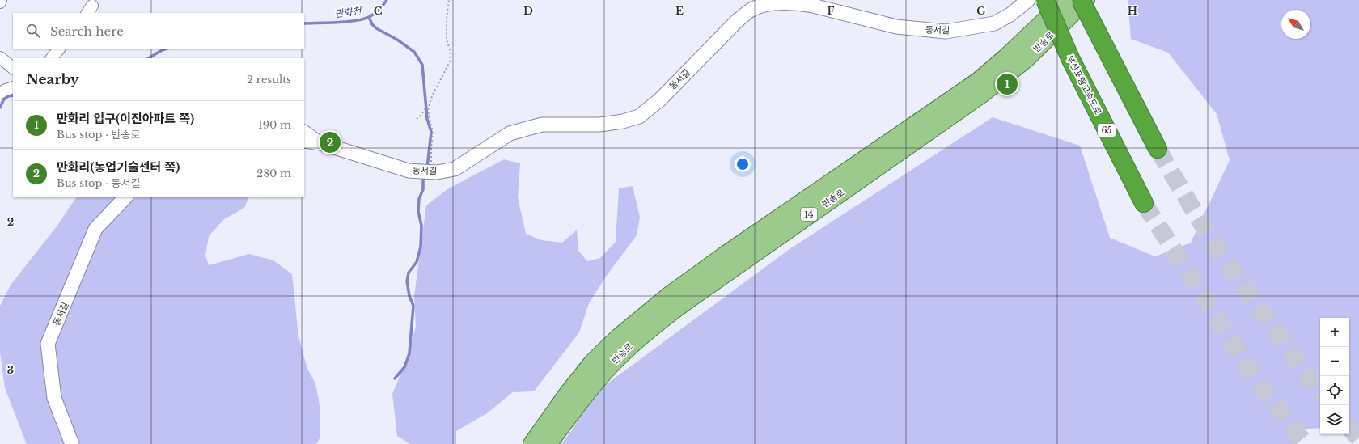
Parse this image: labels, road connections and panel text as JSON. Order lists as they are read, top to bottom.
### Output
{
  "streets": {
    "highway": ["부산포항고속도로", "65"],
    "main road": ["반송로", "14"],
    "street": ["동서길"]
  },
  "water": ["만화천"],
  "north": "top left",
  "page": {
    "search": "Search here",
    "heading": ["Nearby", "2 results"],
    "pins": ["1", "2"],
    "list": [
      {
        "mark": "1",
        "name": "만화리 입구(이진아파트 쪽)",
        "note": "Bus stop · 반송로",
        "value": "190 m"
      },
      {
        "mark": "2",
        "name": "만화리(농업기술센터 쪽)",
        "note": "Bus stop · 동서길",
        "value": "280 m"
      }
    ],
    "map_buttons": ["+", "−"]
  },
  "grid": {
    "columns": [
      "C",
      "D",
      "E",
      "F",
      "G",
      "H"
    ],
    "rows": ["2", "3"]
  }
}
